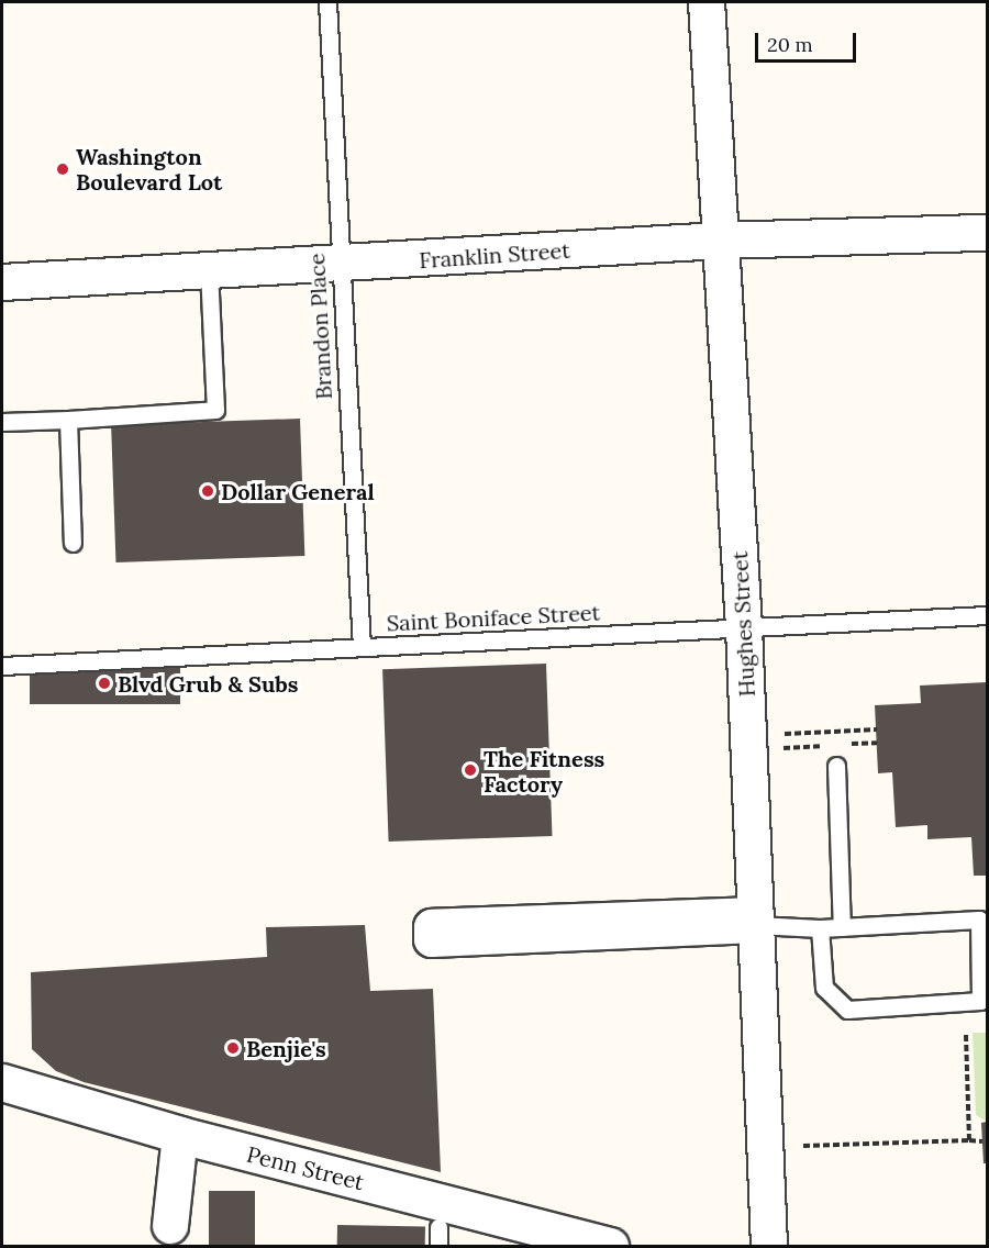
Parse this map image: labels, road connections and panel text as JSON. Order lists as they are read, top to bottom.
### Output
{
  "streets": {
    "street": ["Franklin Street", "Hughes Street", "Penn Street"],
    "lane": ["Brandon Place", "Saint Boniface Street"]
  },
  "crossings": [
    ["Franklin Street", "Brandon Place"],
    ["Franklin Street", "Hughes Street"],
    ["Brandon Place", "Saint Boniface Street"],
    ["Saint Boniface Street", "Hughes Street"]
  ],
  "places": [
    "Washington Boulevard Lot",
    "Dollar General",
    "Blvd Grub & Subs",
    "The Fitness Factory",
    "Benjie's"
  ],
  "scale_bar": "20 m"
}
